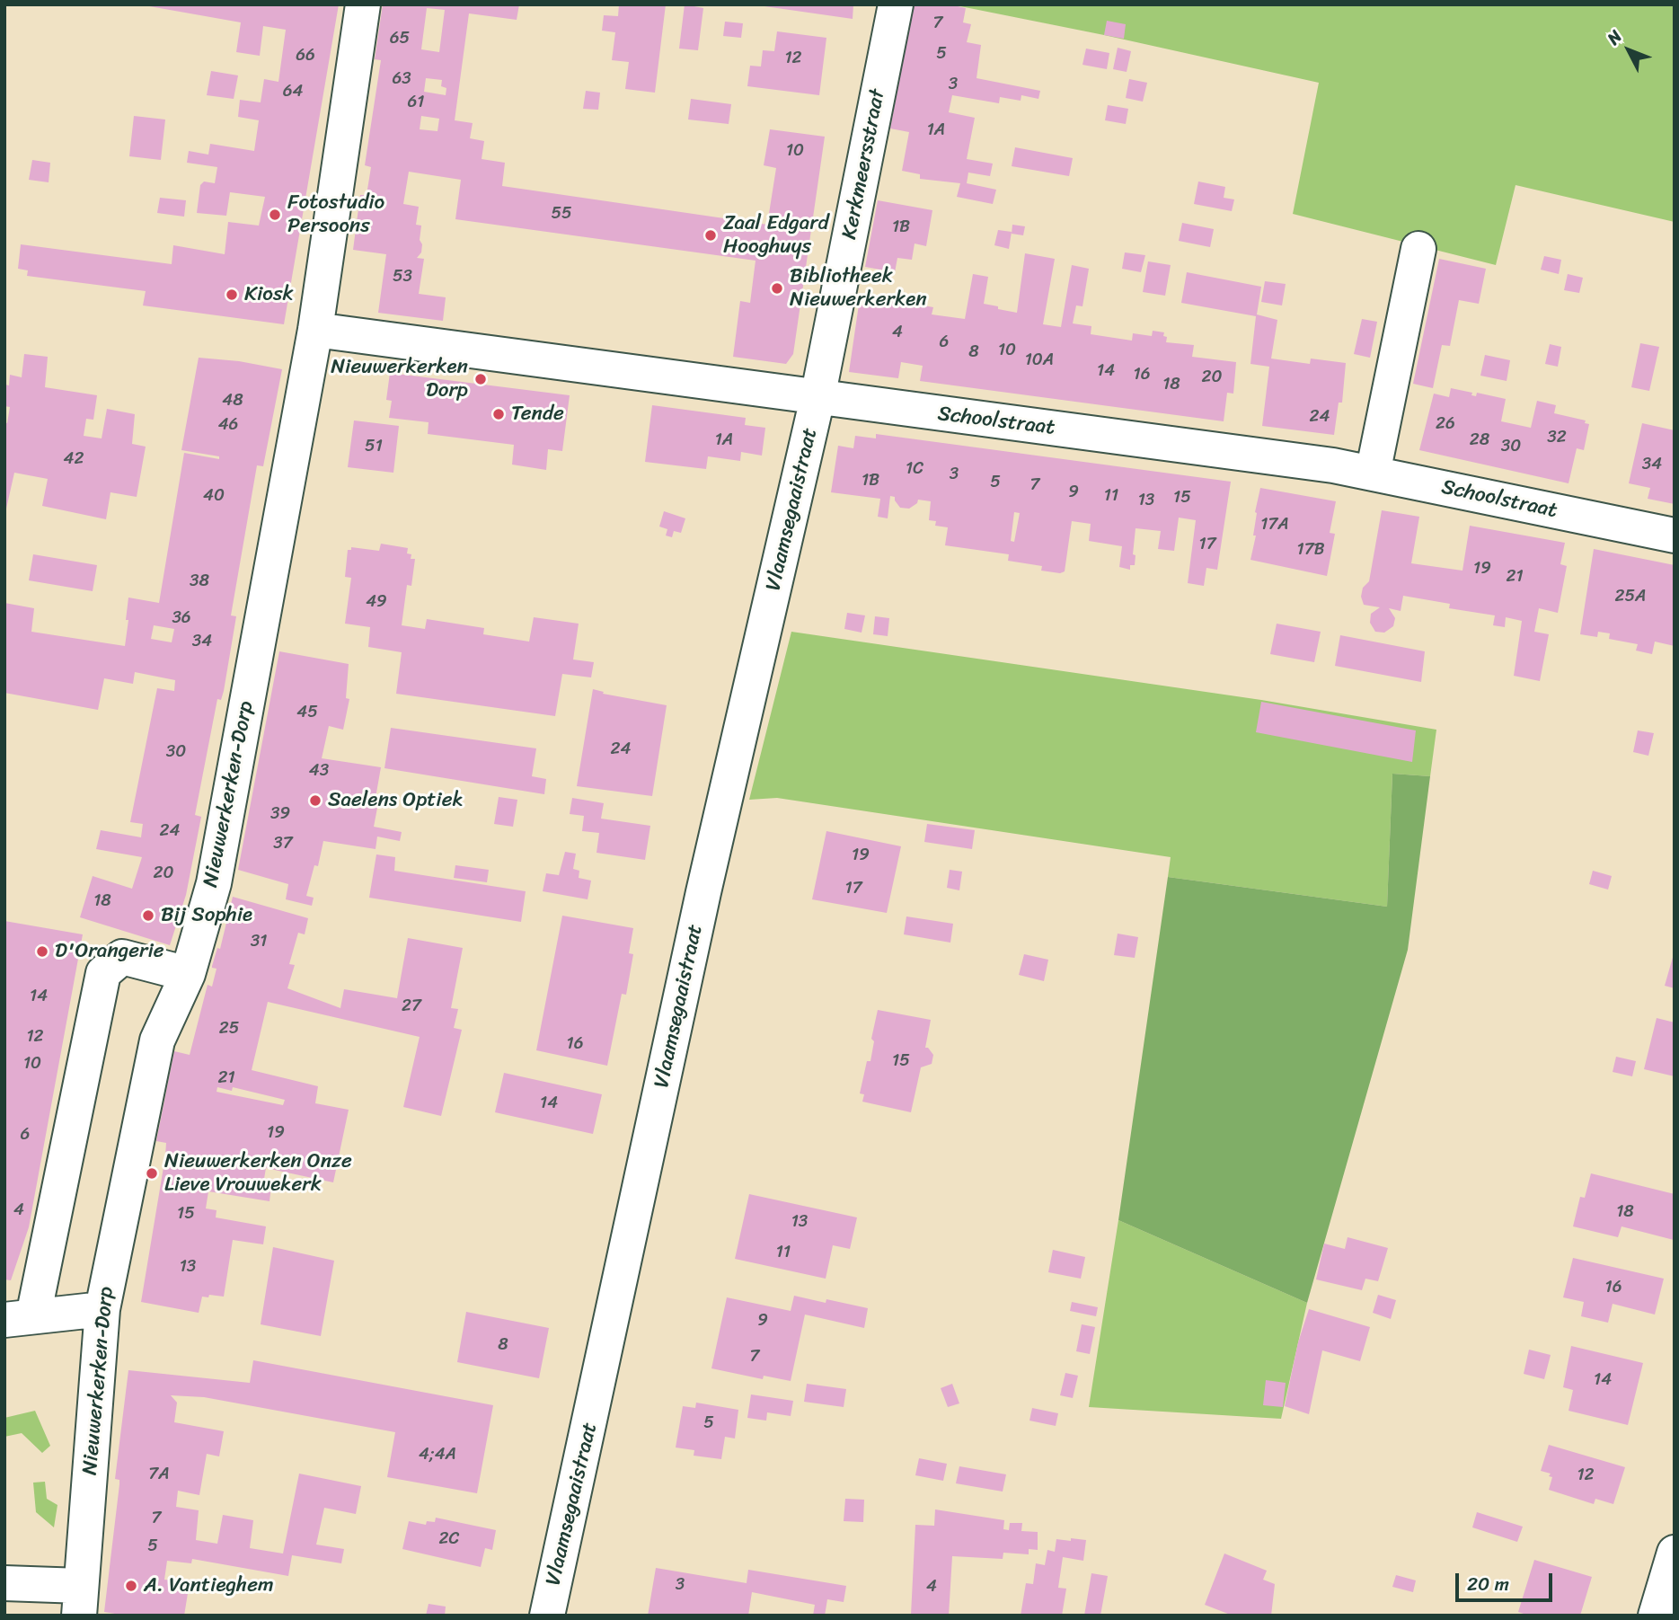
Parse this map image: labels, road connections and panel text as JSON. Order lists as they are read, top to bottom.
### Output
{
  "streets": {
    "street": [
      "Kerkmeersstraat",
      "Schoolstraat",
      "Vlaamsegaaistraat",
      "Nieuwerkerken-Dorp"
    ]
  },
  "crossings": [
    ["Kerkmeersstraat", "Schoolstraat"],
    ["Kerkmeersstraat", "Vlaamsegaaistraat"],
    ["Schoolstraat", "Vlaamsegaaistraat"],
    ["Schoolstraat", "Nieuwerkerken-Dorp"]
  ],
  "places": [
    "Fotostudio Persoons",
    "Zaal Edgard Hooghuys",
    "Bibliotheek Nieuwerkerken",
    "Kiosk",
    "Nieuwerkerken Dorp",
    "Tende",
    "Saelens Optiek",
    "Bij Sophie",
    "D'Orangerie",
    "Nieuwerkerken Onze Lieve Vrouwekerk",
    "A. Vantieghem"
  ],
  "house_numbers": [
    "7",
    "65",
    "5",
    "66",
    "12",
    "63",
    "3",
    "64",
    "61",
    "1A",
    "10",
    "55",
    "1B",
    "53",
    "4",
    "6",
    "10",
    "8",
    "10A",
    "14",
    "16",
    "20",
    "18",
    "48",
    "24",
    "26",
    "46",
    "32",
    "1A",
    "28",
    "51",
    "30",
    "42",
    "34",
    "1C",
    "3",
    "1B",
    "5",
    "7",
    "9",
    "40",
    "11",
    "15",
    "13",
    "17A",
    "17",
    "17B",
    "19",
    "21",
    "38",
    "25A",
    "49",
    "36",
    "34",
    "45",
    "24",
    "30",
    "43",
    "39",
    "24",
    "37",
    "19",
    "20",
    "17",
    "18",
    "31",
    "14",
    "27",
    "25",
    "12",
    "16",
    "15",
    "10",
    "21",
    "14",
    "19",
    "6",
    "4",
    "18",
    "15",
    "13",
    "11",
    "13",
    "16",
    "9",
    "8",
    "7",
    "14",
    "5",
    "4;4A",
    "7A",
    "12",
    "7",
    "2C",
    "5",
    "3",
    "4"
  ],
  "scale_bar": "20 m",
  "north": "top left"
}
